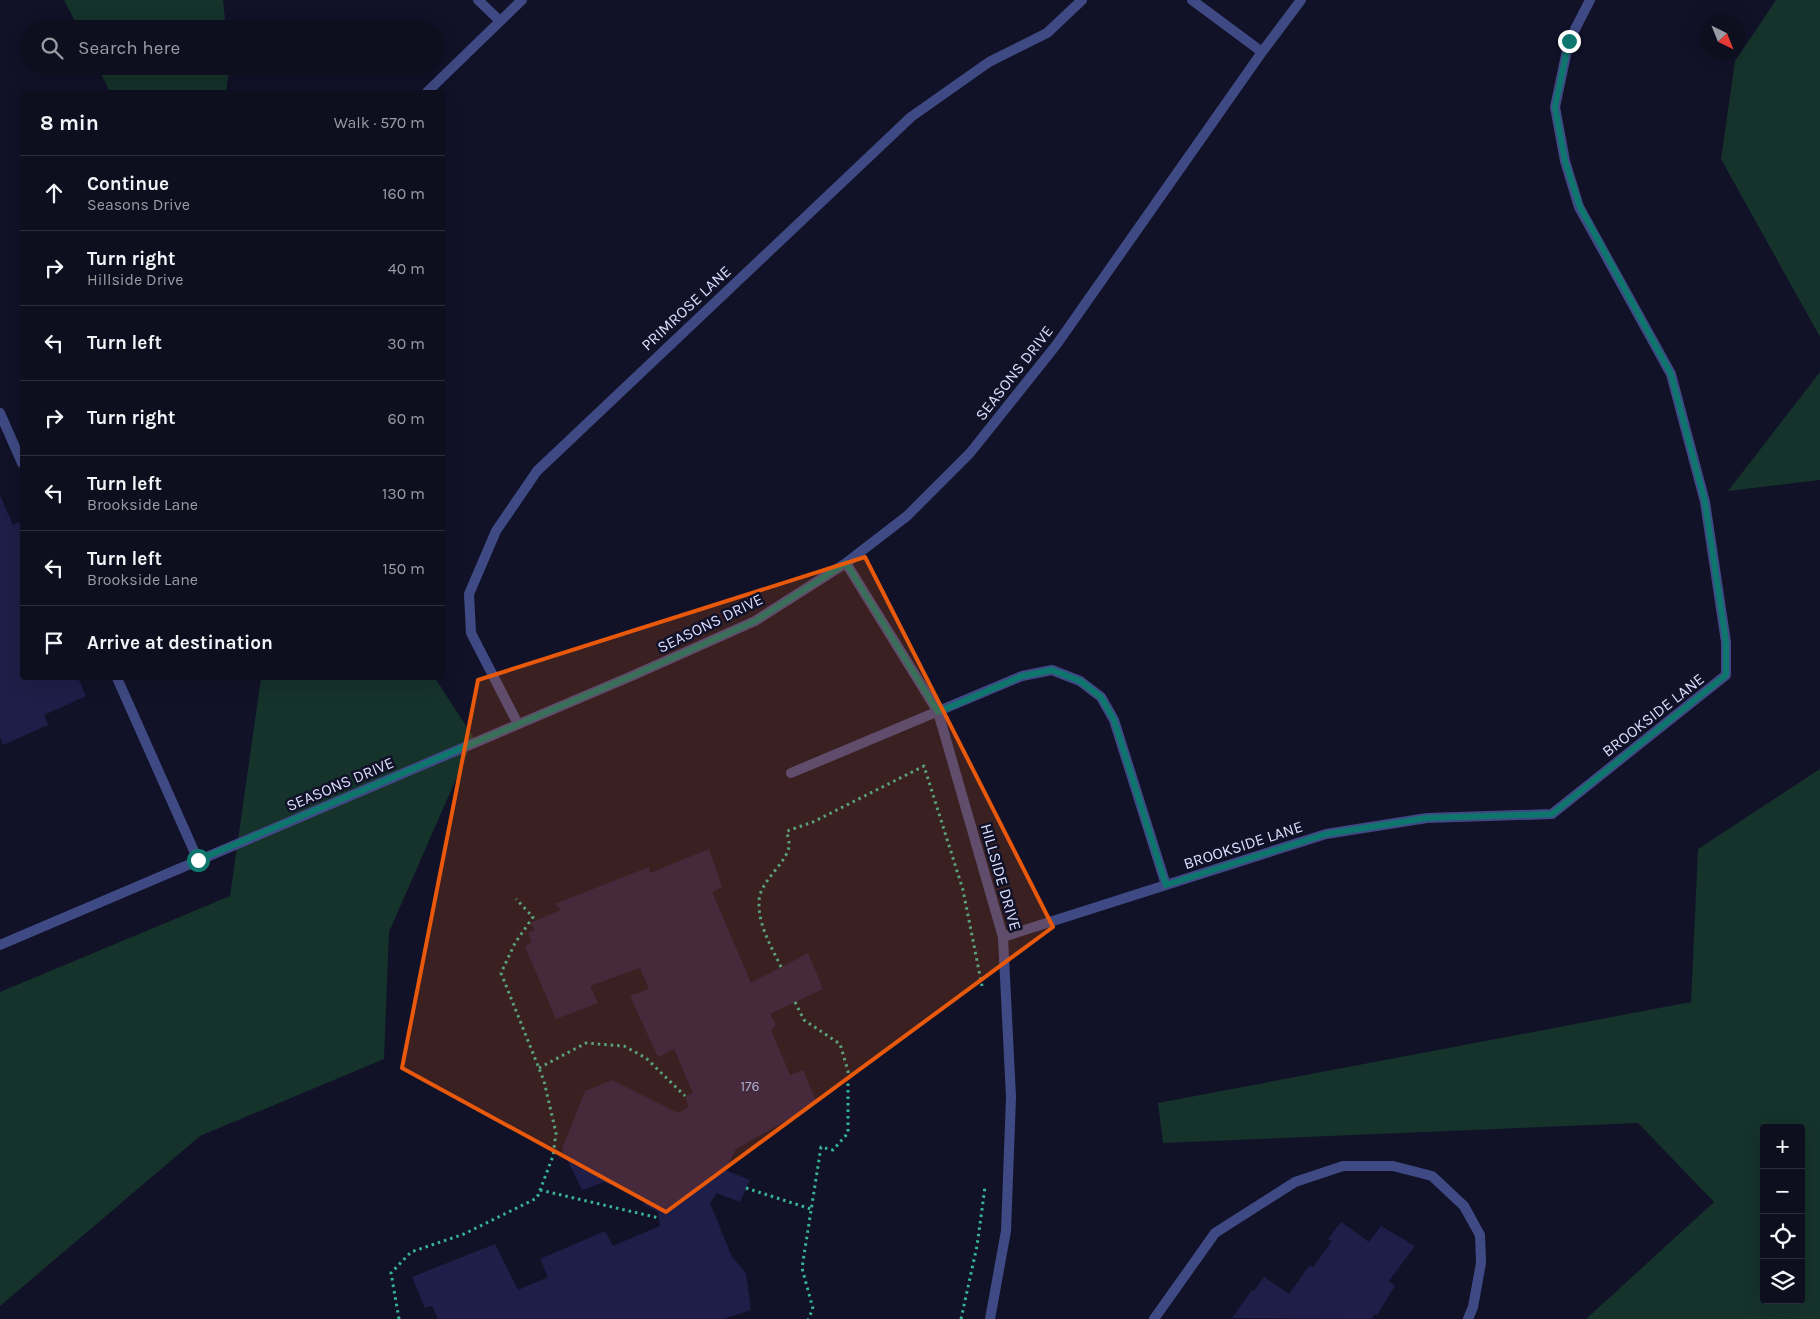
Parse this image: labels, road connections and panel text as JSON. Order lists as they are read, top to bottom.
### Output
{
  "streets": {
    "street": [
      "PRIMROSE LANE",
      "SEASONS DRIVE",
      "BROOKSIDE LANE",
      "HILLSIDE DRIVE"
    ]
  },
  "crossings": [
    ["PRIMROSE LANE", "SEASONS DRIVE"],
    ["SEASONS DRIVE", "HILLSIDE DRIVE"],
    ["BROOKSIDE LANE", "HILLSIDE DRIVE"]
  ],
  "house_numbers": ["176"],
  "north": "bottom right",
  "page": {
    "search": "Search here",
    "heading": ["8 min", "Walk · 570 m"],
    "list": [
      ["Continue", "Seasons Drive", "160 m"],
      ["Turn right", "Hillside Drive", "40 m"],
      ["Turn left", "30 m"],
      ["Turn right", "60 m"],
      ["Turn left", "Brookside Lane", "130 m"],
      ["Turn left", "Brookside Lane", "150 m"],
      "Arrive at destination"
    ],
    "map_buttons": ["+", "−"]
  }
}
